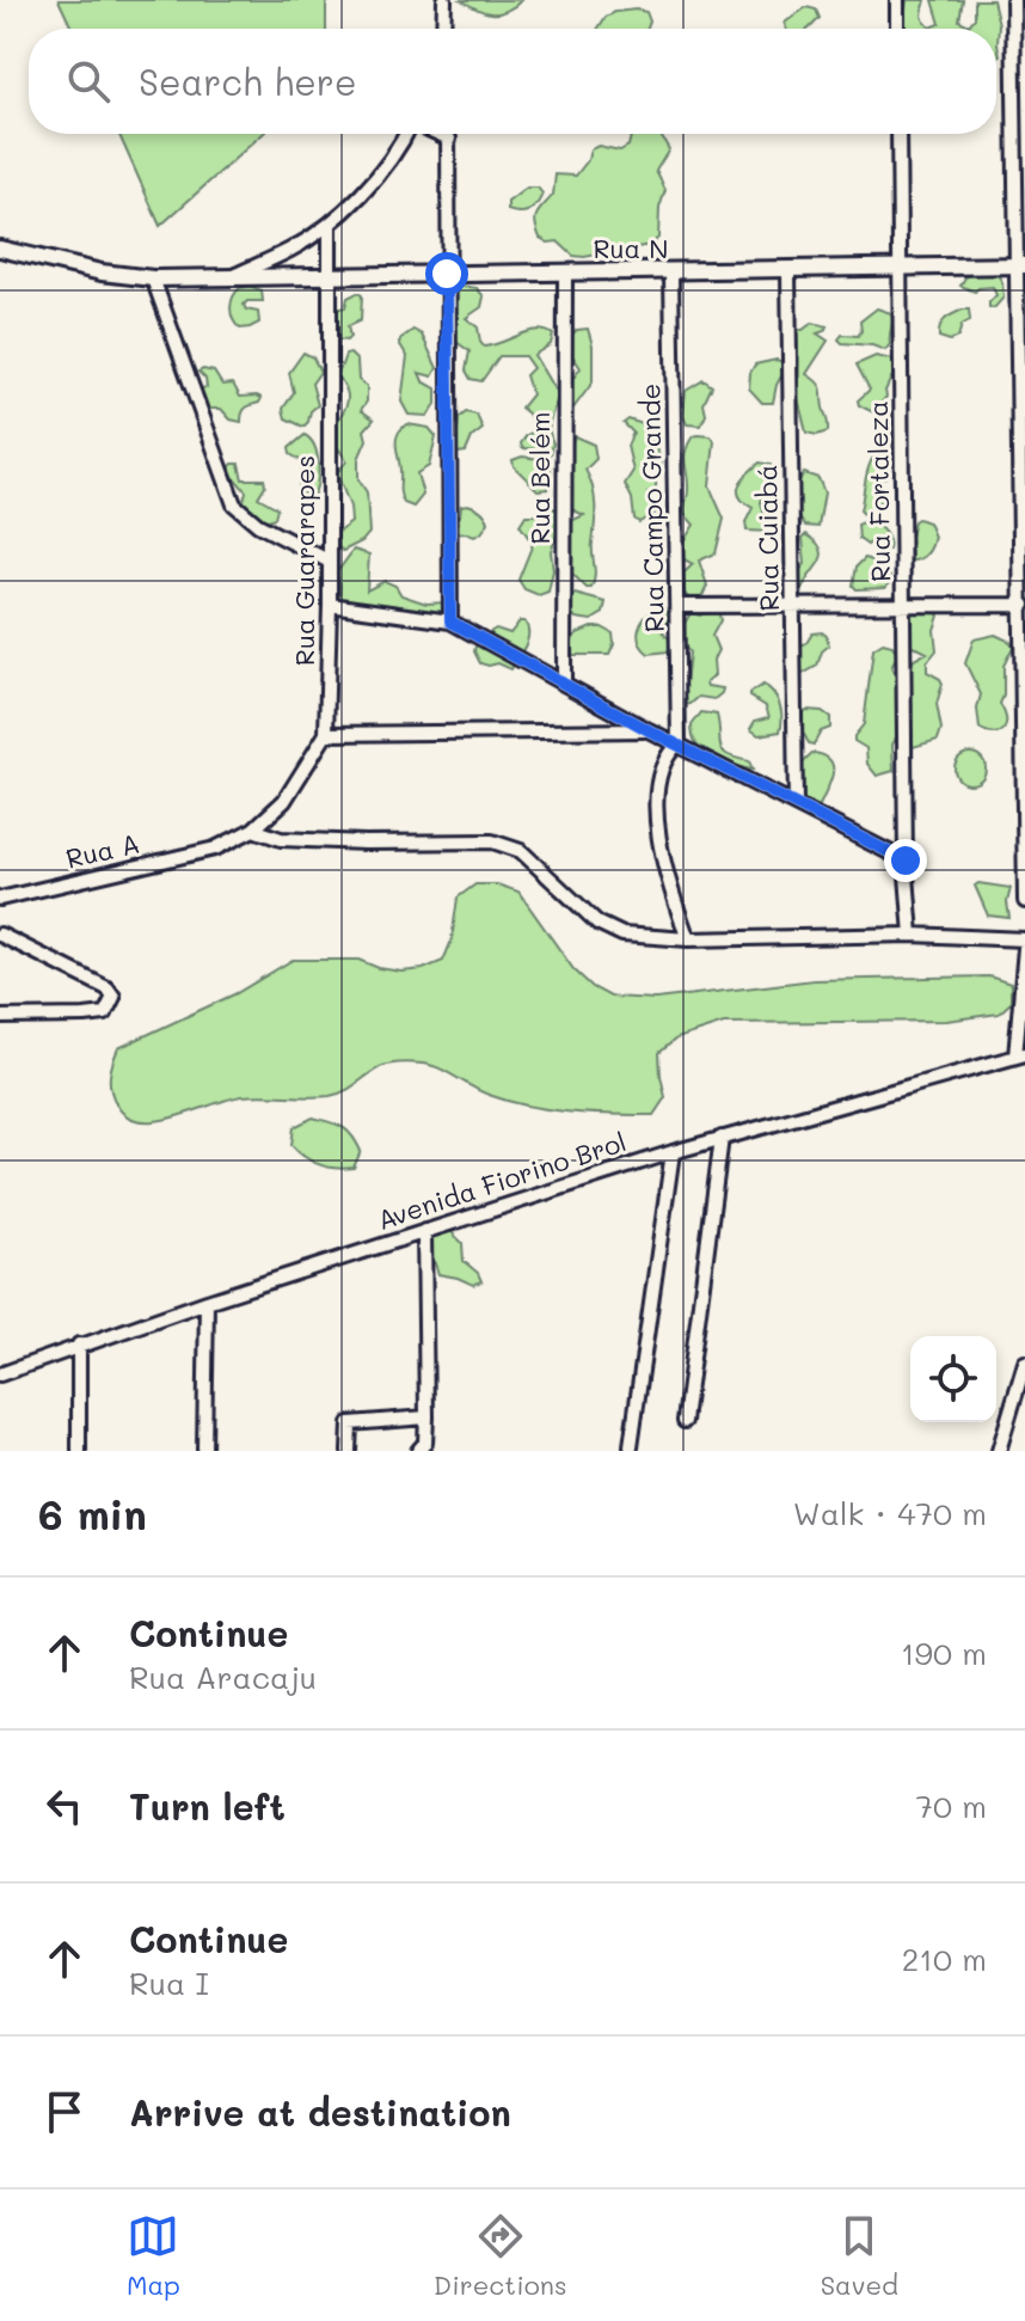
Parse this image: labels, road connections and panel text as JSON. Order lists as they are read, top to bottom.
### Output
{
  "streets": {
    "street": [
      "Rua N",
      "Rua Belém",
      "Rua Fortaleza",
      "Rua Campo Grande",
      "Rua Cuiabá",
      "Rua Guararapes",
      "Rua A",
      "Avenida Fiorino Brol"
    ]
  },
  "crossings": [
    ["Rua N", "Rua Belém"],
    ["Rua N", "Rua Fortaleza"],
    ["Rua N", "Rua Campo Grande"],
    ["Rua N", "Rua Cuiabá"],
    ["Rua N", "Rua Guararapes"]
  ],
  "page": {
    "search": "Search here",
    "heading": ["6 min", "Walk · 470 m"],
    "list": [
      ["Continue", "Rua Aracaju", "190 m"],
      ["Turn left", "70 m"],
      ["Continue", "Rua I", "210 m"],
      "Arrive at destination"
    ],
    "nav": ["Map", "Directions", "Saved"]
  }
}
